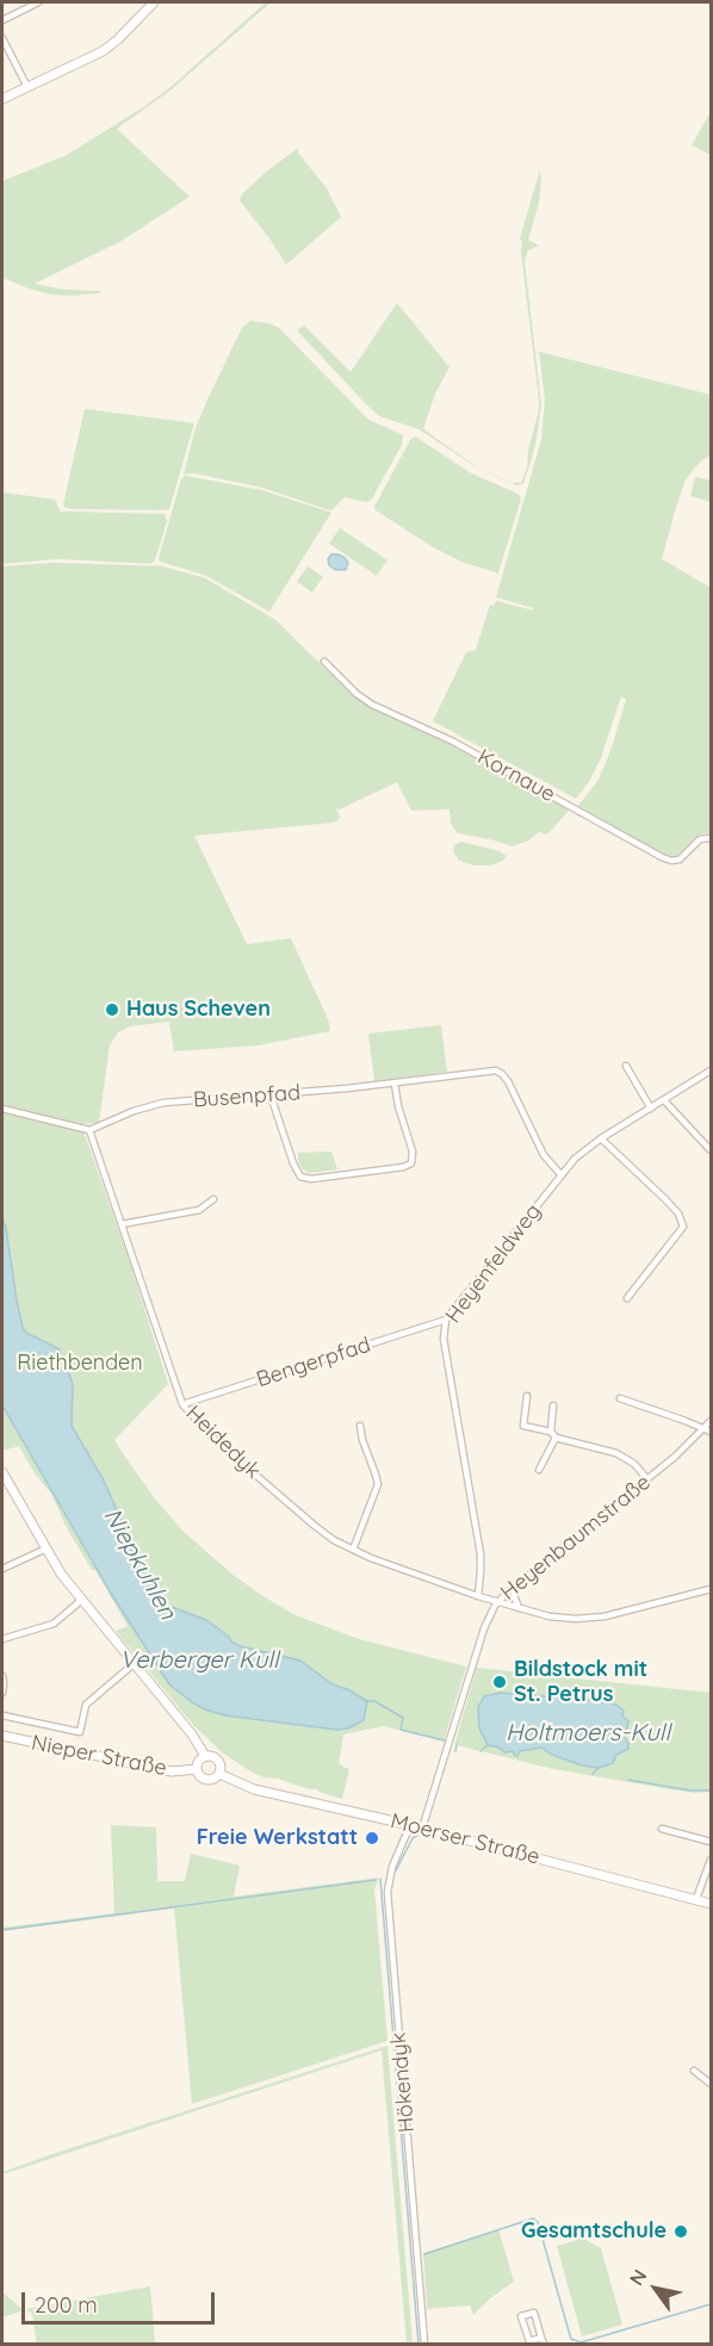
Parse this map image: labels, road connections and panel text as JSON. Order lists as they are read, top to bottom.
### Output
{
  "streets": {
    "main road": ["Nieper Straße", "Moerser Straße"],
    "street": [
      "Kornaue",
      "Busenpfad",
      "Heyenfeldweg",
      "Bengerpfad",
      "Heidedyk",
      "Heyenbaumstraße",
      "Hökendyk"
    ]
  },
  "crossings": [
    ["Busenpfad", "Heyenfeldweg"],
    ["Busenpfad", "Heidedyk"],
    ["Heyenfeldweg", "Bengerpfad"],
    ["Heyenfeldweg", "Heidedyk"],
    ["Bengerpfad", "Heidedyk"],
    ["Heidedyk", "Heyenbaumstraße"],
    ["Heyenbaumstraße", "Moerser Straße"],
    ["Nieper Straße", "Moerser Straße"],
    ["Moerser Straße", "Hökendyk"]
  ],
  "water": ["Niepkuhlen", "Verberger Kull", "Holtmoers-Kull"],
  "parks": ["Riethbenden"],
  "places": [
    "Haus Scheven",
    "Bildstock mit St. Petrus",
    "Freie Werkstatt",
    "Gesamtschule"
  ],
  "scale_bar": "200 m",
  "north": "top left"
}
